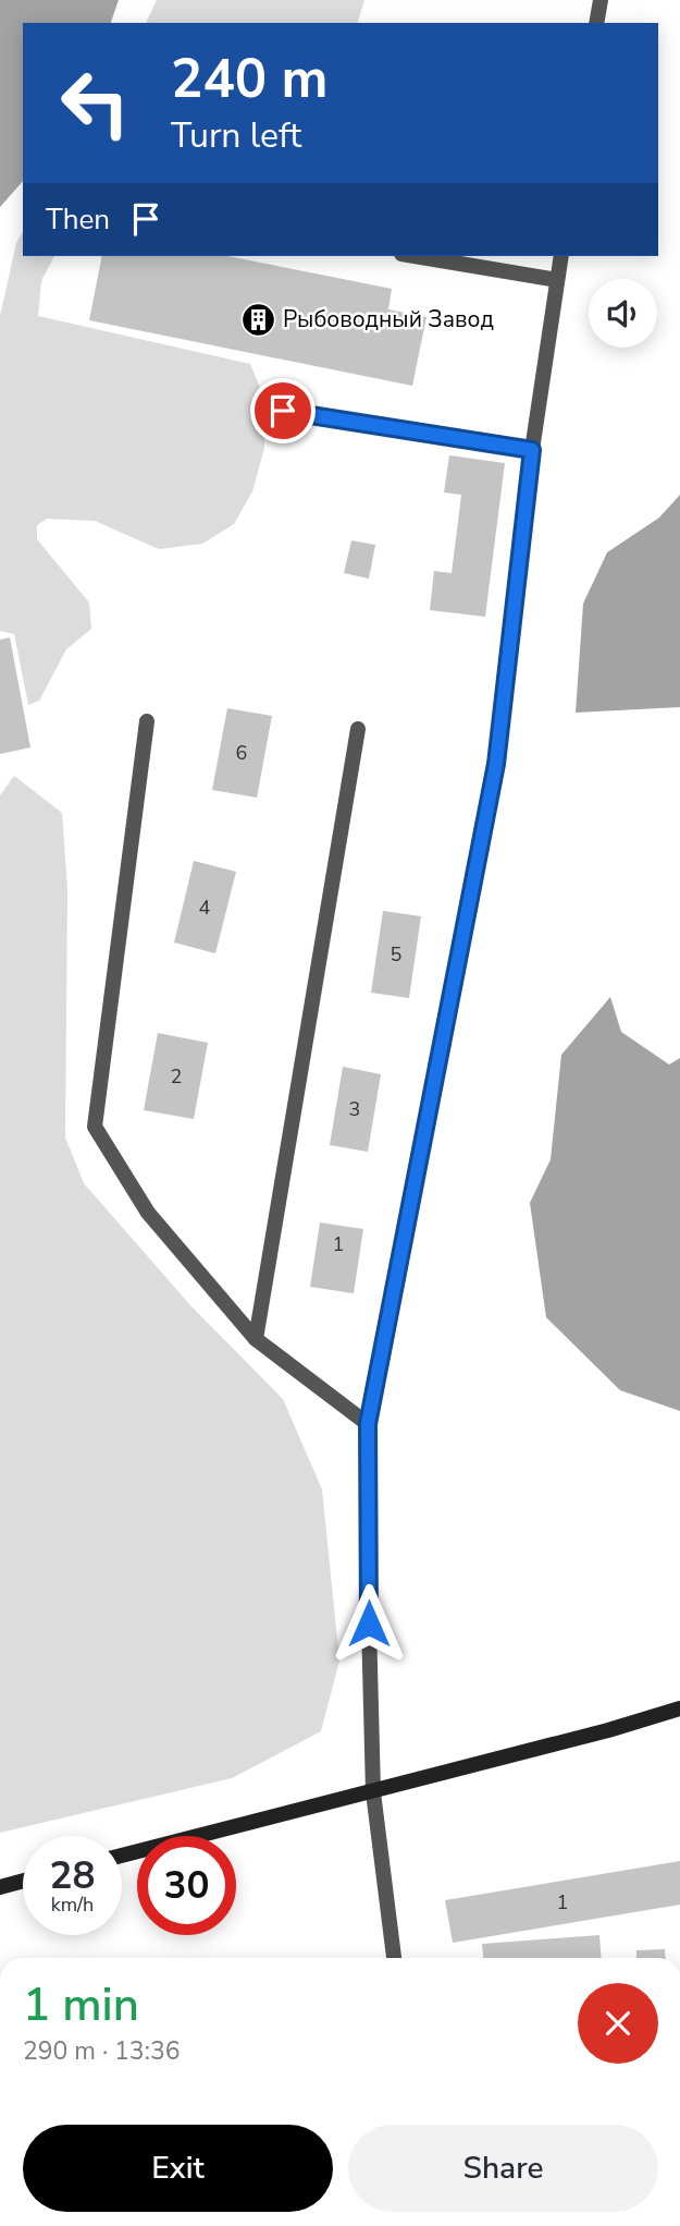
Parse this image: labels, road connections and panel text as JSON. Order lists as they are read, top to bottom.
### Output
{
  "places": {
    "building": ["Рыбоводный Завод"]
  },
  "house_numbers": [
    "6",
    "4",
    "5",
    "2",
    "3",
    "1",
    "1"
  ],
  "page": {
    "turn": ["240 m", "Turn left"],
    "then": "Then",
    "speed": "28 km/h",
    "limit": "30",
    "heading": ["1 min", "290 m · 13:36"],
    "buttons": ["Exit", "Share"]
  }
}
